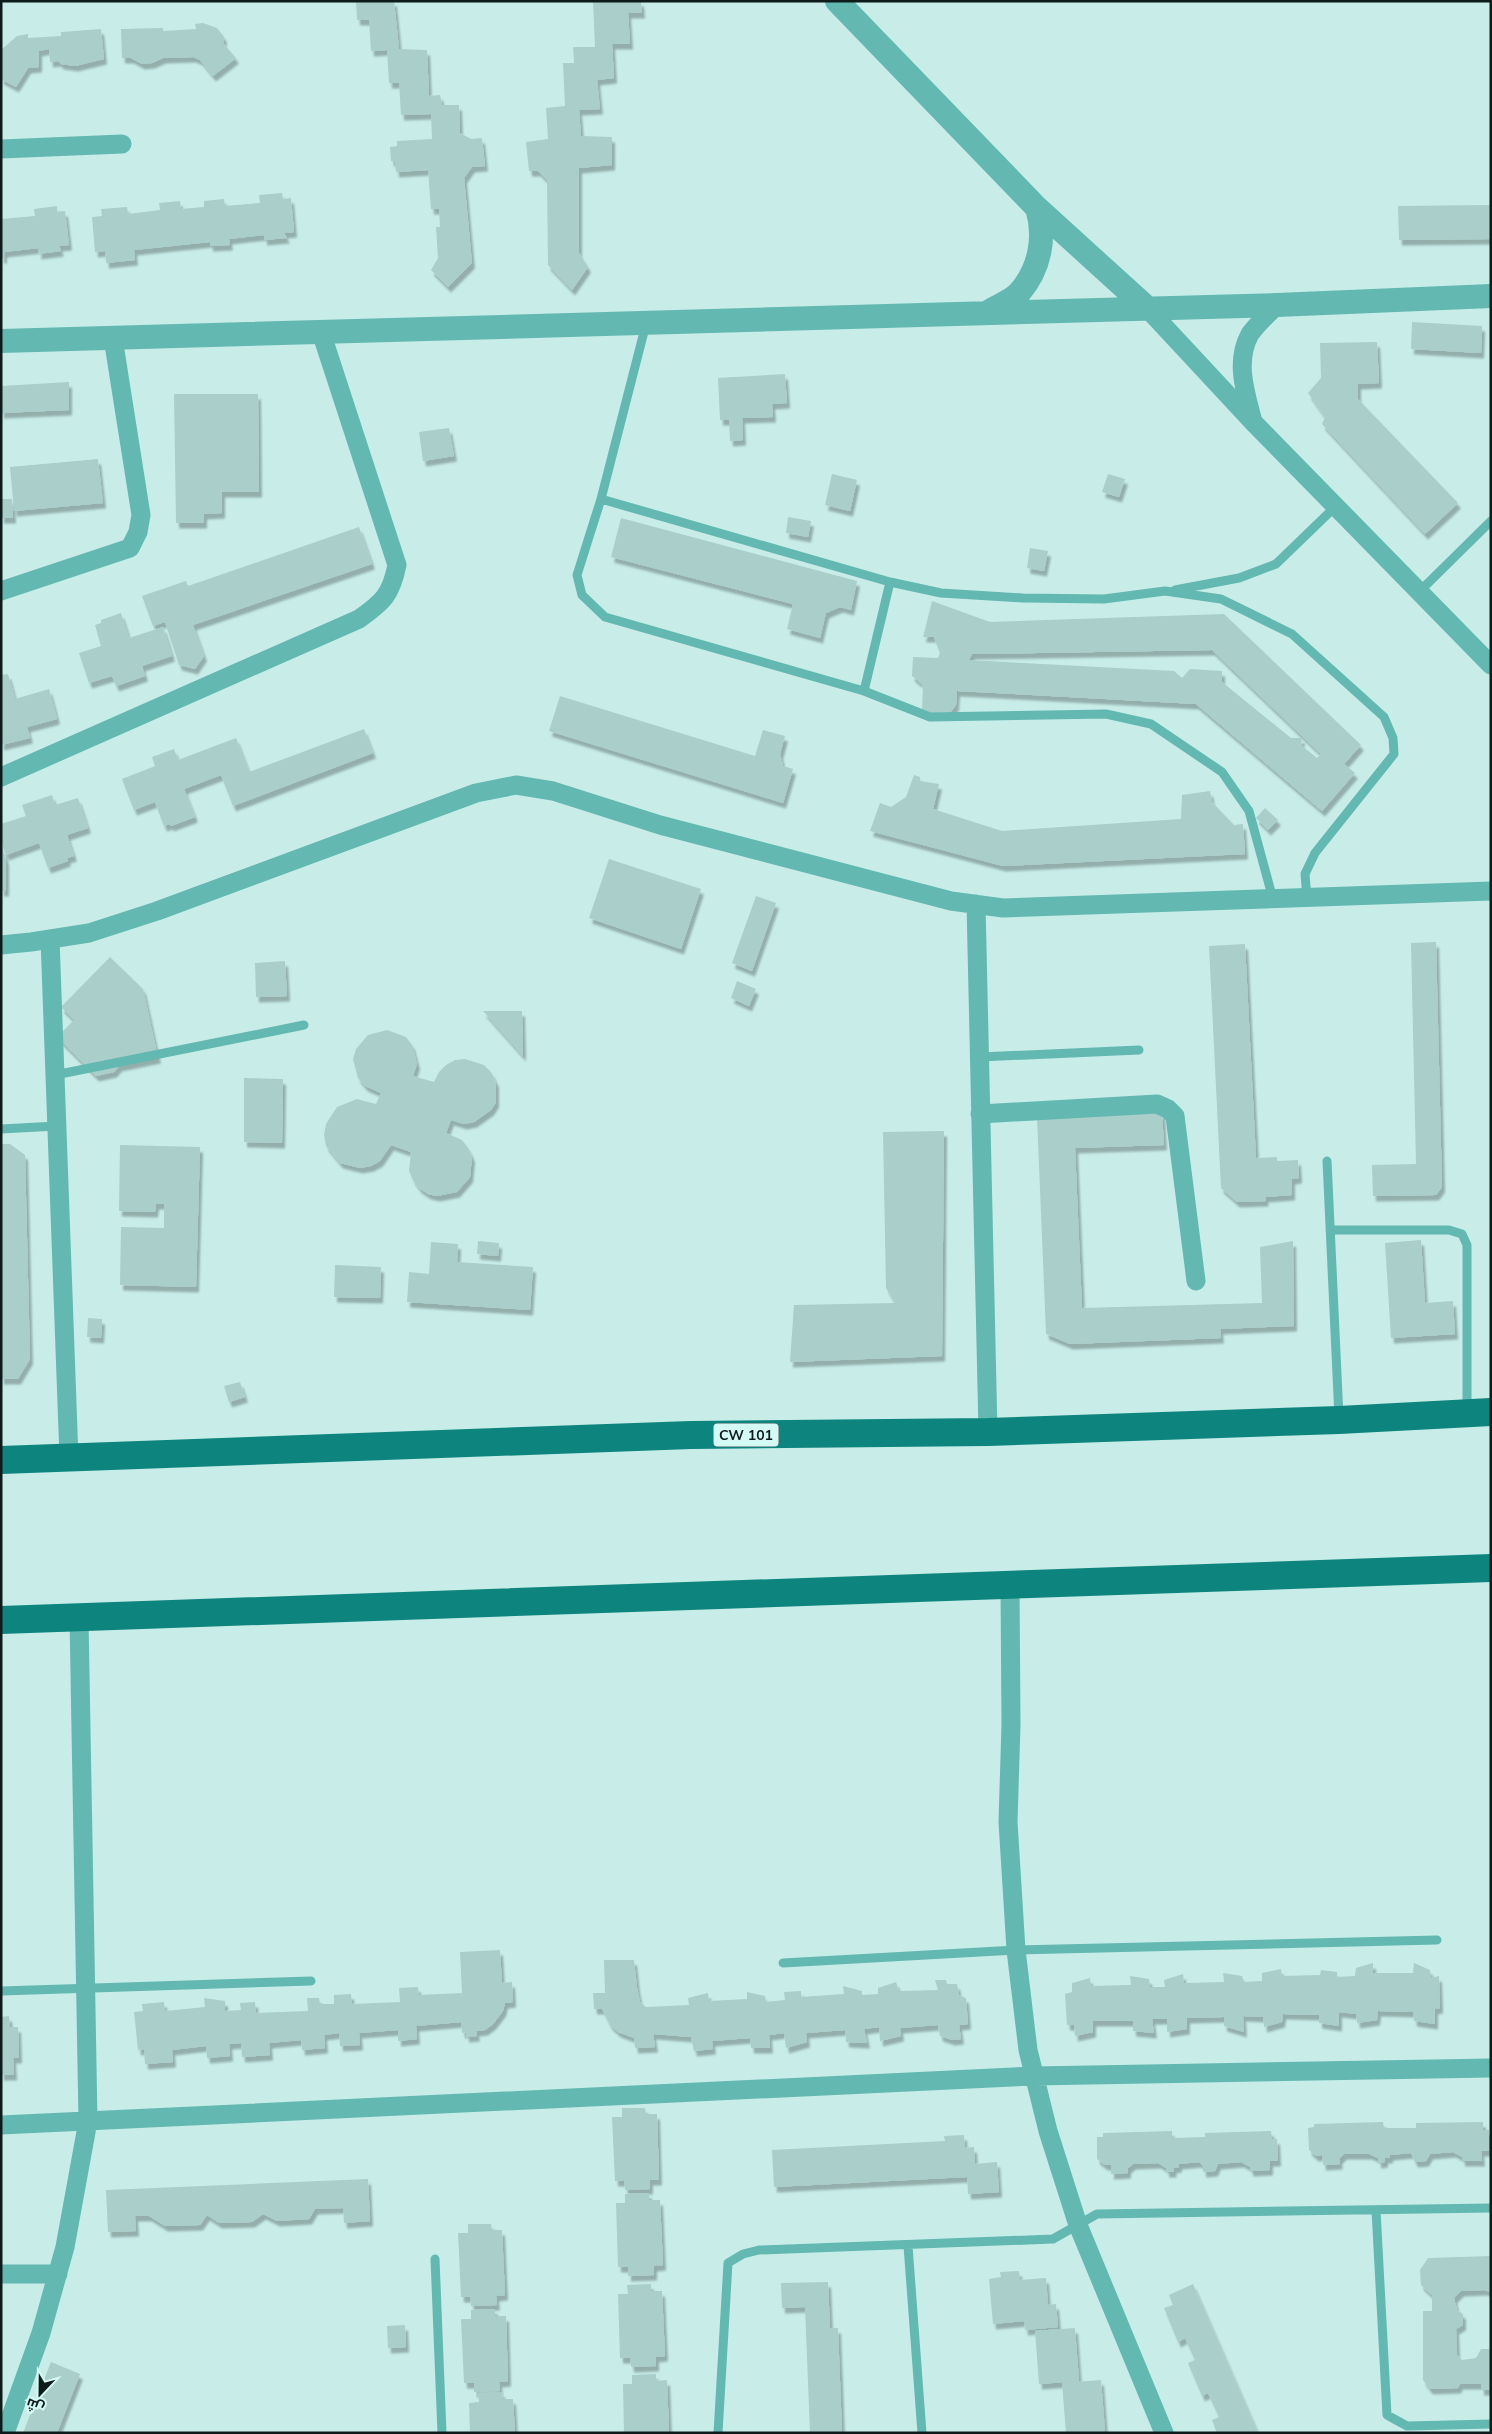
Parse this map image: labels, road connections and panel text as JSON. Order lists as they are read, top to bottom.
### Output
{
  "streets": {
    "main road": ["CW 101"]
  },
  "north": "bottom"
}
